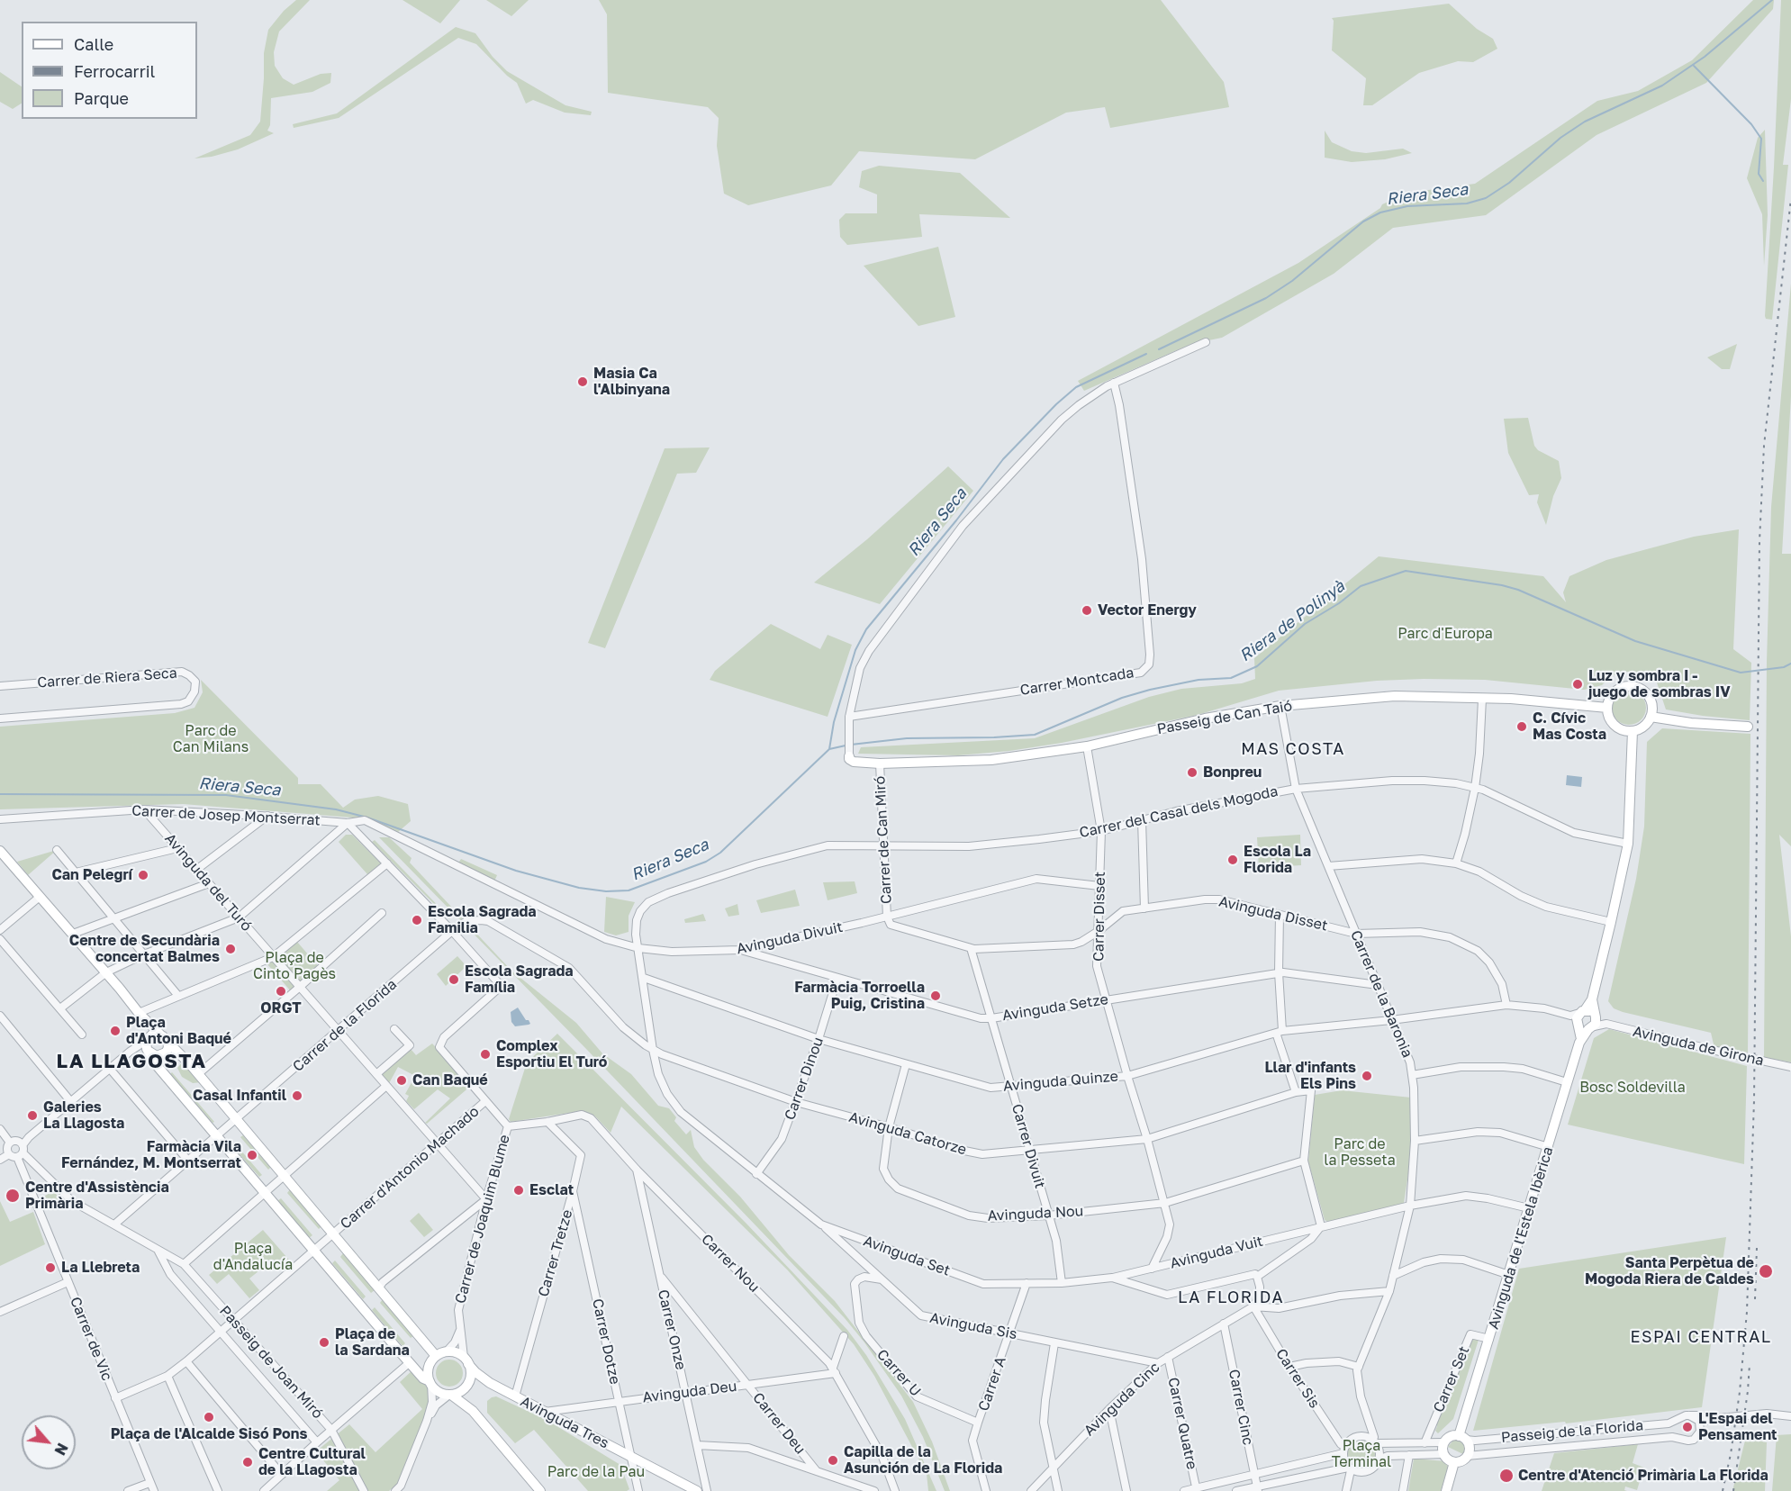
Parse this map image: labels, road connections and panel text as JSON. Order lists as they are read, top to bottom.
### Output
{
  "streets": {
    "main road": ["Passeig de Can Taió", "Avinguda de l'Estela Ibèrica", "Avinguda Tres"],
    "street": [
      "Carrer de Riera Seca",
      "Carrer Montcada",
      "Carrer del Casal dels Mogoda",
      "Carrer de Josep Montserrat",
      "Carrer de Can Miró",
      "Avinguda del Turó",
      "Avinguda Disset",
      "Carrer Disset",
      "Avinguda Divuit",
      "Carrer de la Baronia",
      "Avinguda Setze",
      "Carrer de la Florida",
      "Avinguda de Girona",
      "Carrer Dinou",
      "Avinguda Quinze",
      "Avinguda Catorze",
      "Carrer Divuit",
      "Carrer d'Antonio Machado",
      "Avinguda Nou",
      "Carrer de Joaquim Blume",
      "Avinguda Vuit",
      "Carrer Tretze",
      "Avinguda Set",
      "Carrer Nou",
      "Avinguda Sis",
      "Carrer Onze",
      "Carrer de Vic",
      "Carrer Dotze",
      "Passeig de Joan Miró",
      "Carrer U",
      "Carrer Sis",
      "Carrer Set",
      "Carrer A",
      "Avinguda Deu",
      "Avinguda Cinc",
      "Carrer Cinc",
      "Carrer Deu",
      "Carrer Quatre",
      "Passeig de la Florida"
    ]
  },
  "crossings": [
    ["Passeig de Can Taió", "Carrer de Can Miró"],
    ["Passeig de Can Taió", "Carrer Disset"],
    ["Passeig de Can Taió", "Carrer de la Baronia"],
    ["Passeig de Can Taió", "Avinguda de l'Estela Ibèrica"],
    ["Carrer del Casal dels Mogoda", "Carrer de Can Miró"],
    ["Carrer del Casal dels Mogoda", "Carrer Disset"],
    ["Carrer del Casal dels Mogoda", "Avinguda Divuit"],
    ["Carrer del Casal dels Mogoda", "Carrer de la Baronia"],
    ["Carrer del Casal dels Mogoda", "Avinguda de l'Estela Ibèrica"],
    ["Carrer del Casal dels Mogoda", "Avinguda Set"],
    ["Carrer de Josep Montserrat", "Avinguda del Turó"],
    ["Carrer de Josep Montserrat", "Avinguda Divuit"],
    ["Carrer de Can Miró", "Avinguda Disset"],
    ["Carrer de Can Miró", "Avinguda Divuit"],
    ["Avinguda del Turó", "Carrer de la Florida"],
    ["Avinguda del Turó", "Carrer d'Antonio Machado"],
    ["Avinguda del Turó", "Carrer de Joaquim Blume"],
    ["Avinguda Disset", "Carrer Disset"],
    ["Avinguda Disset", "Avinguda Divuit"],
    ["Avinguda Disset", "Carrer de la Baronia"],
    ["Avinguda Disset", "Avinguda Quinze"],
    ["Avinguda Disset", "Carrer Divuit"],
    ["Carrer Disset", "Avinguda Divuit"],
    ["Carrer Disset", "Avinguda Setze"],
    ["Carrer Disset", "Avinguda Quinze"],
    ["Carrer Disset", "Avinguda Catorze"],
    ["Carrer Disset", "Avinguda Nou"],
    ["Carrer Disset", "Avinguda Vuit"],
    ["Avinguda Divuit", "Avinguda Setze"],
    ["Avinguda Divuit", "Avinguda Set"],
    ["Carrer de la Baronia", "Avinguda Setze"],
    ["Carrer de la Baronia", "Avinguda Quinze"],
    ["Carrer de la Baronia", "Avinguda Vuit"],
    ["Avinguda Setze", "Carrer Dinou"],
    ["Avinguda Setze", "Carrer Divuit"],
    ["Carrer de la Florida", "Avinguda Catorze"],
    ["Carrer de la Florida", "Carrer de Joaquim Blume"],
    ["Carrer de la Florida", "Avinguda Set"],
    ["Carrer de la Florida", "Passeig de Joan Miró"],
    ["Avinguda de Girona", "Avinguda Quinze"],
    ["Avinguda de Girona", "Avinguda de l'Estela Ibèrica"],
    ["Carrer Dinou", "Avinguda Quinze"],
    ["Carrer Dinou", "Avinguda Catorze"],
    ["Carrer Dinou", "Avinguda Set"],
    ["Avinguda Quinze", "Carrer Divuit"],
    ["Avinguda Quinze", "Avinguda Nou"],
    ["Avinguda Quinze", "Avinguda de l'Estela Ibèrica"],
    ["Avinguda Quinze", "Avinguda Set"],
    ["Avinguda Catorze", "Carrer Divuit"],
    ["Avinguda Catorze", "Avinguda Nou"],
    ["Avinguda Catorze", "Avinguda Set"],
    ["Carrer Divuit", "Avinguda Nou"],
    ["Carrer Divuit", "Avinguda Set"],
    ["Carrer d'Antonio Machado", "Carrer de Joaquim Blume"],
    ["Carrer d'Antonio Machado", "Carrer de Vic"],
    ["Carrer d'Antonio Machado", "Passeig de Joan Miró"],
    ["Carrer de Joaquim Blume", "Carrer Nou"],
    ["Carrer de Joaquim Blume", "Avinguda Tres"],
    ["Avinguda de l'Estela Ibèrica", "Avinguda Vuit"],
    ["Avinguda de l'Estela Ibèrica", "Carrer Set"],
    ["Avinguda de l'Estela Ibèrica", "Passeig de la Florida"],
    ["Avinguda Vuit", "Avinguda Set"],
    ["Carrer Tretze", "Carrer Nou"],
    ["Carrer Tretze", "Carrer Dotze"],
    ["Carrer Tretze", "Avinguda Tres"],
    ["Avinguda Set", "Avinguda Sis"],
    ["Avinguda Set", "Carrer A"],
    ["Carrer Nou", "Carrer Onze"],
    ["Carrer Nou", "Avinguda Deu"],
    ["Avinguda Sis", "Carrer U"],
    ["Avinguda Sis", "Carrer A"],
    ["Avinguda Sis", "Avinguda Cinc"],
    ["Carrer Onze", "Avinguda Deu"],
    ["Carrer Onze", "Carrer Deu"],
    ["Carrer de Vic", "Passeig de Joan Miró"],
    ["Carrer Dotze", "Avinguda Deu"],
    ["Carrer Dotze", "Avinguda Tres"],
    ["Carrer U", "Carrer A"],
    ["Carrer Sis", "Avinguda Cinc"],
    ["Avinguda Deu", "Avinguda Tres"],
    ["Avinguda Deu", "Carrer Deu"],
    ["Avinguda Cinc", "Carrer Cinc"],
    ["Avinguda Cinc", "Carrer Quatre"]
  ],
  "districts": [
    "MAS COSTA",
    "LA LLAGOSTA",
    "LA FLORIDA",
    "ESPAI CENTRAL"
  ],
  "water": ["Riera Seca", "Riera de Polinyà"],
  "parks": [
    "Parc d'Europa",
    "Parc de Can Milans",
    "Plaça de Cinto Pagès",
    "Bosc Soldevilla",
    "Parc de la Pesseta",
    "Plaça d'Andalucía",
    "Plaça Terminal",
    "Parc de la Pau"
  ],
  "places": [
    "Masia Ca l'Albinyana",
    "Vector Energy",
    "Luz y sombra I - juego de sombras IV",
    "C. Cívic Mas Costa",
    "Bonpreu",
    "Escola La Florida",
    "Can Pelegrí",
    "Escola Sagrada Familia",
    "Centre de Secundària concertat Balmes",
    "Escola Sagrada Família",
    "ORGT",
    "Farmàcia Torroella Puig, Cristina",
    "Plaça d'Antoni Baqué",
    "Complex Esportiu El Turó",
    "Llar d'infants Els Pins",
    "Can Baqué",
    "Casal Infantil",
    "Galeries La Llagosta",
    "Farmàcia Vila Fernández, M. Montserrat",
    "Esclat",
    "Centre d'Assistència Primària",
    "La Llebreta",
    "Santa Perpètua de Mogoda Riera de Caldes",
    "Plaça de la Sardana",
    "Plaça de l'Alcalde Sisó Pons",
    "L'Espai del Pensament",
    "Capilla de la Asunción de La Florida",
    "Centre Cultural de la Llagosta",
    "Centre d'Atenció Primària La Florida"
  ],
  "legend": ["Calle", "Ferrocarril", "Parque"],
  "north": "bottom right"
}
